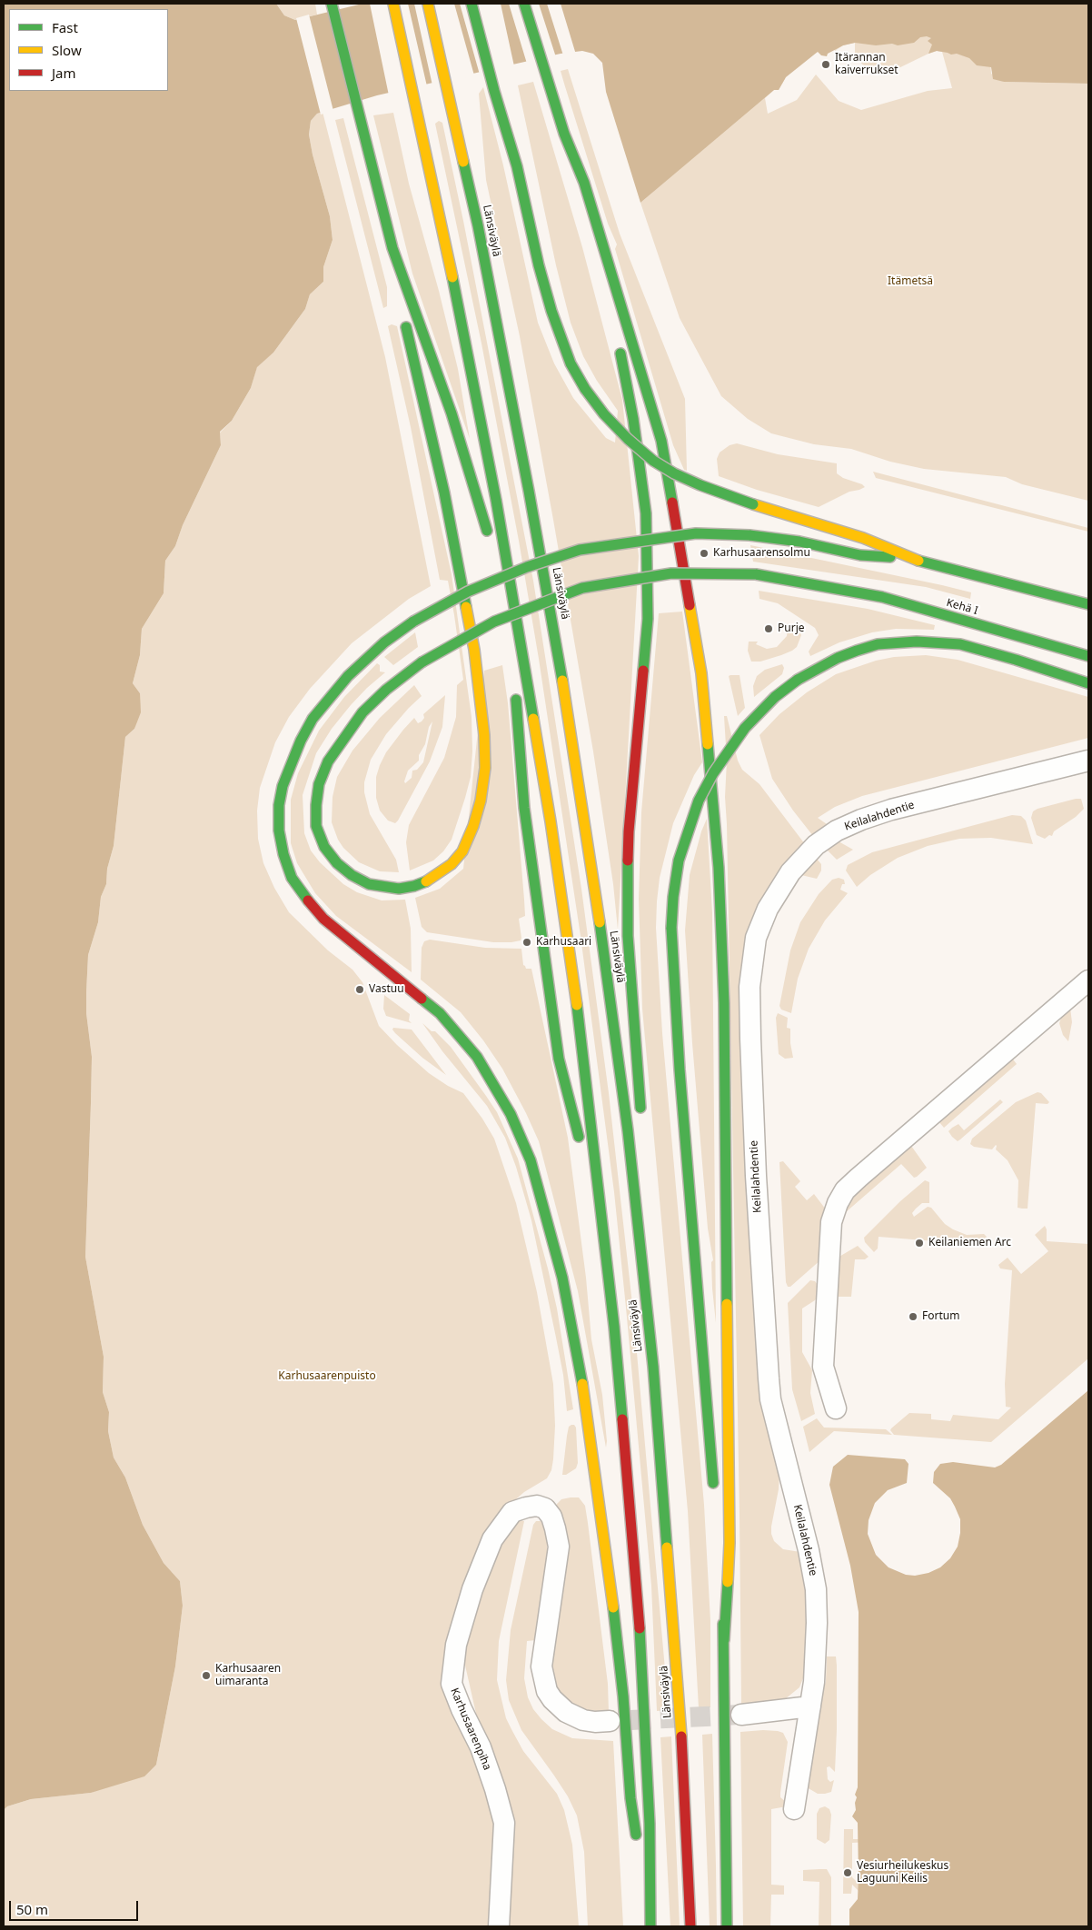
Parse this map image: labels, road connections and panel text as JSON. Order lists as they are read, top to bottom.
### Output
{
  "streets": {
    "highway": ["Länsiväylä", "Kehä I"],
    "street": ["Keilalahdentie", "Karhusaarenpiha"]
  },
  "parks": ["Itämetsä", "Karhusaarenpuisto"],
  "places": [
    "Itärannan kaiverrukset",
    "Karhusaarensolmu",
    "Purje",
    "Karhusaari",
    "Vastuu",
    "Keilaniemen Arc",
    "Fortum",
    "Karhusaaren uimaranta",
    "Vesiurheilukeskus Laguuni Keilis"
  ],
  "legend": ["Fast", "Slow", "Jam"],
  "scale_bar": "50 m"
}
